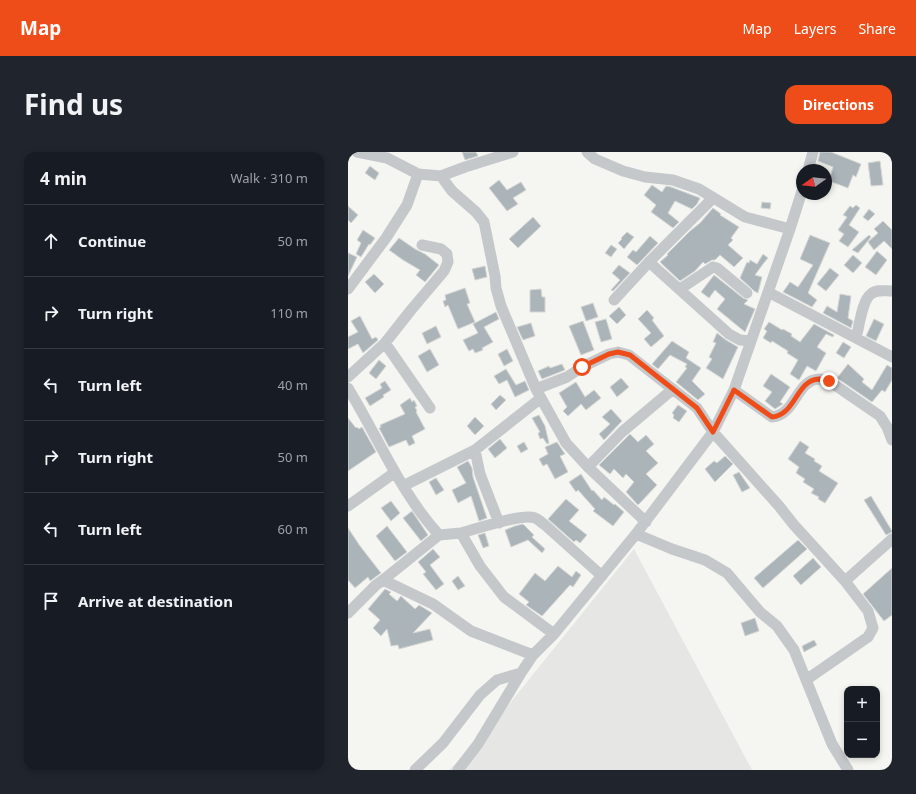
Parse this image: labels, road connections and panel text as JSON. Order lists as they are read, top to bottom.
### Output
{
  "north": "left",
  "page": {
    "header": "Map",
    "nav": ["Map", "Layers", "Share"],
    "title": "Find us",
    "buttons": "Directions",
    "heading": ["4 min", "Walk · 310 m"],
    "list": [
      ["Continue", "50 m"],
      ["Turn right", "110 m"],
      ["Turn left", "40 m"],
      ["Turn right", "50 m"],
      ["Turn left", "60 m"],
      "Arrive at destination"
    ],
    "map_buttons": ["+", "−"]
  }
}
